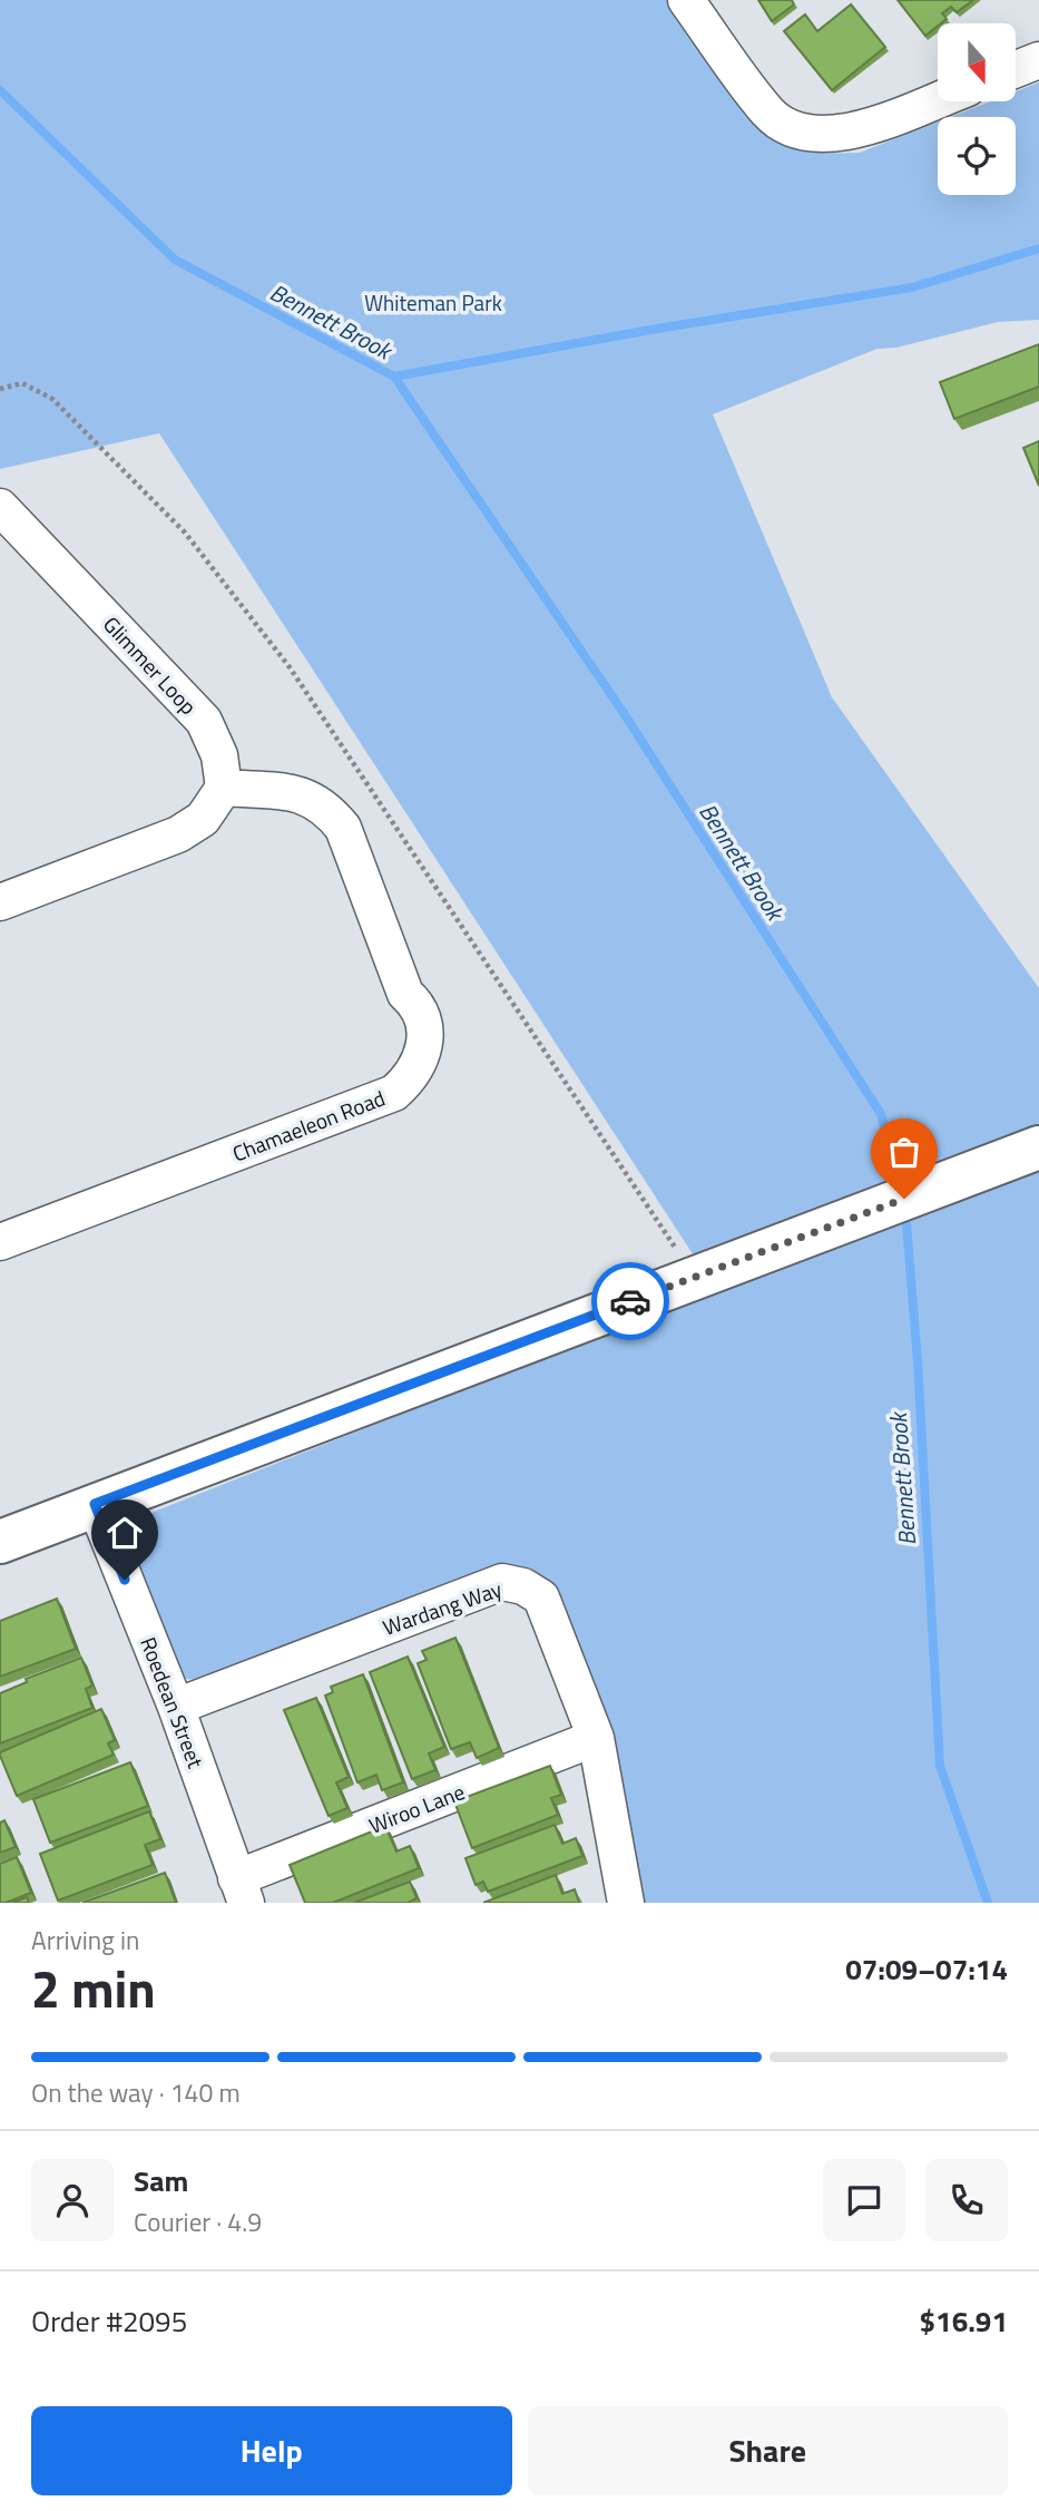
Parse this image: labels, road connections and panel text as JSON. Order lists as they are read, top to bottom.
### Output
{
  "streets": {
    "street": [
      "Glimmer Loop",
      "Chamaeleon Road",
      "Wardang Way",
      "Roedean Street",
      "Wiroo Lane"
    ]
  },
  "crossings": [
    ["Glimmer Loop", "Chamaeleon Road"],
    ["Wardang Way", "Roedean Street"],
    ["Wardang Way", "Wiroo Lane"],
    ["Roedean Street", "Wiroo Lane"]
  ],
  "water": ["Bennett Brook"],
  "parks": ["Whiteman Park"],
  "north": "bottom",
  "page": {
    "heading": ["2 min", "Arriving in", "07:09–07:14"],
    "panel": [
      "Sam",
      "Courier · 4.9",
      "Order #2095",
      "$16.91"
    ],
    "bar": "On the way · 140 m",
    "buttons": ["Help", "Share"]
  }
}
